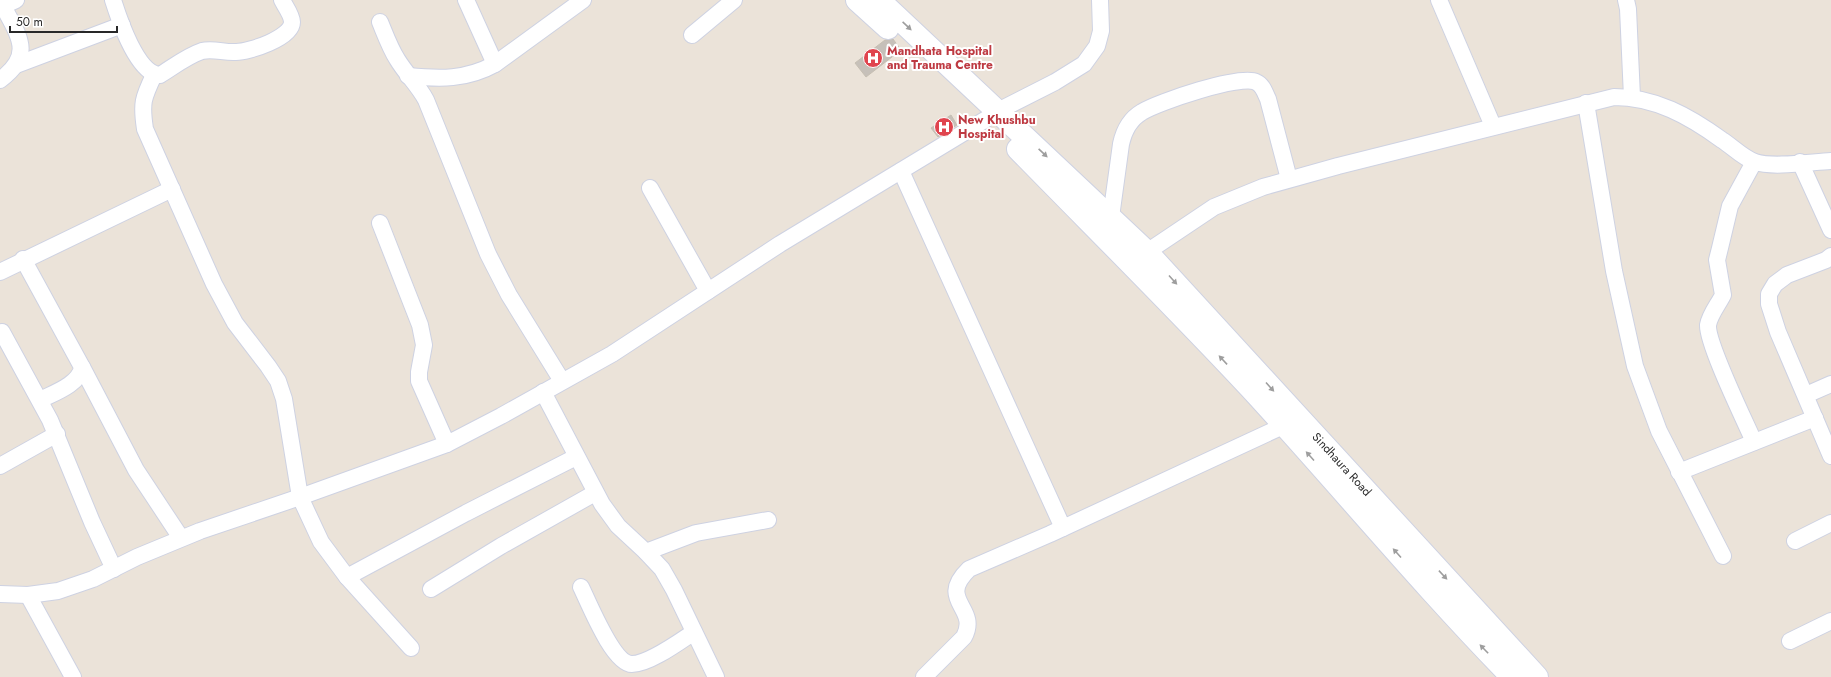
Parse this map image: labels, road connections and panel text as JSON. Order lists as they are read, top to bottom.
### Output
{
  "streets": {
    "street": ["Sindhaura Road"]
  },
  "places": {
    "hospital": ["Mandhata Hospital and Trauma Centre", "New Khushbu Hospital"]
  },
  "scale_bar": "50 m"
}
